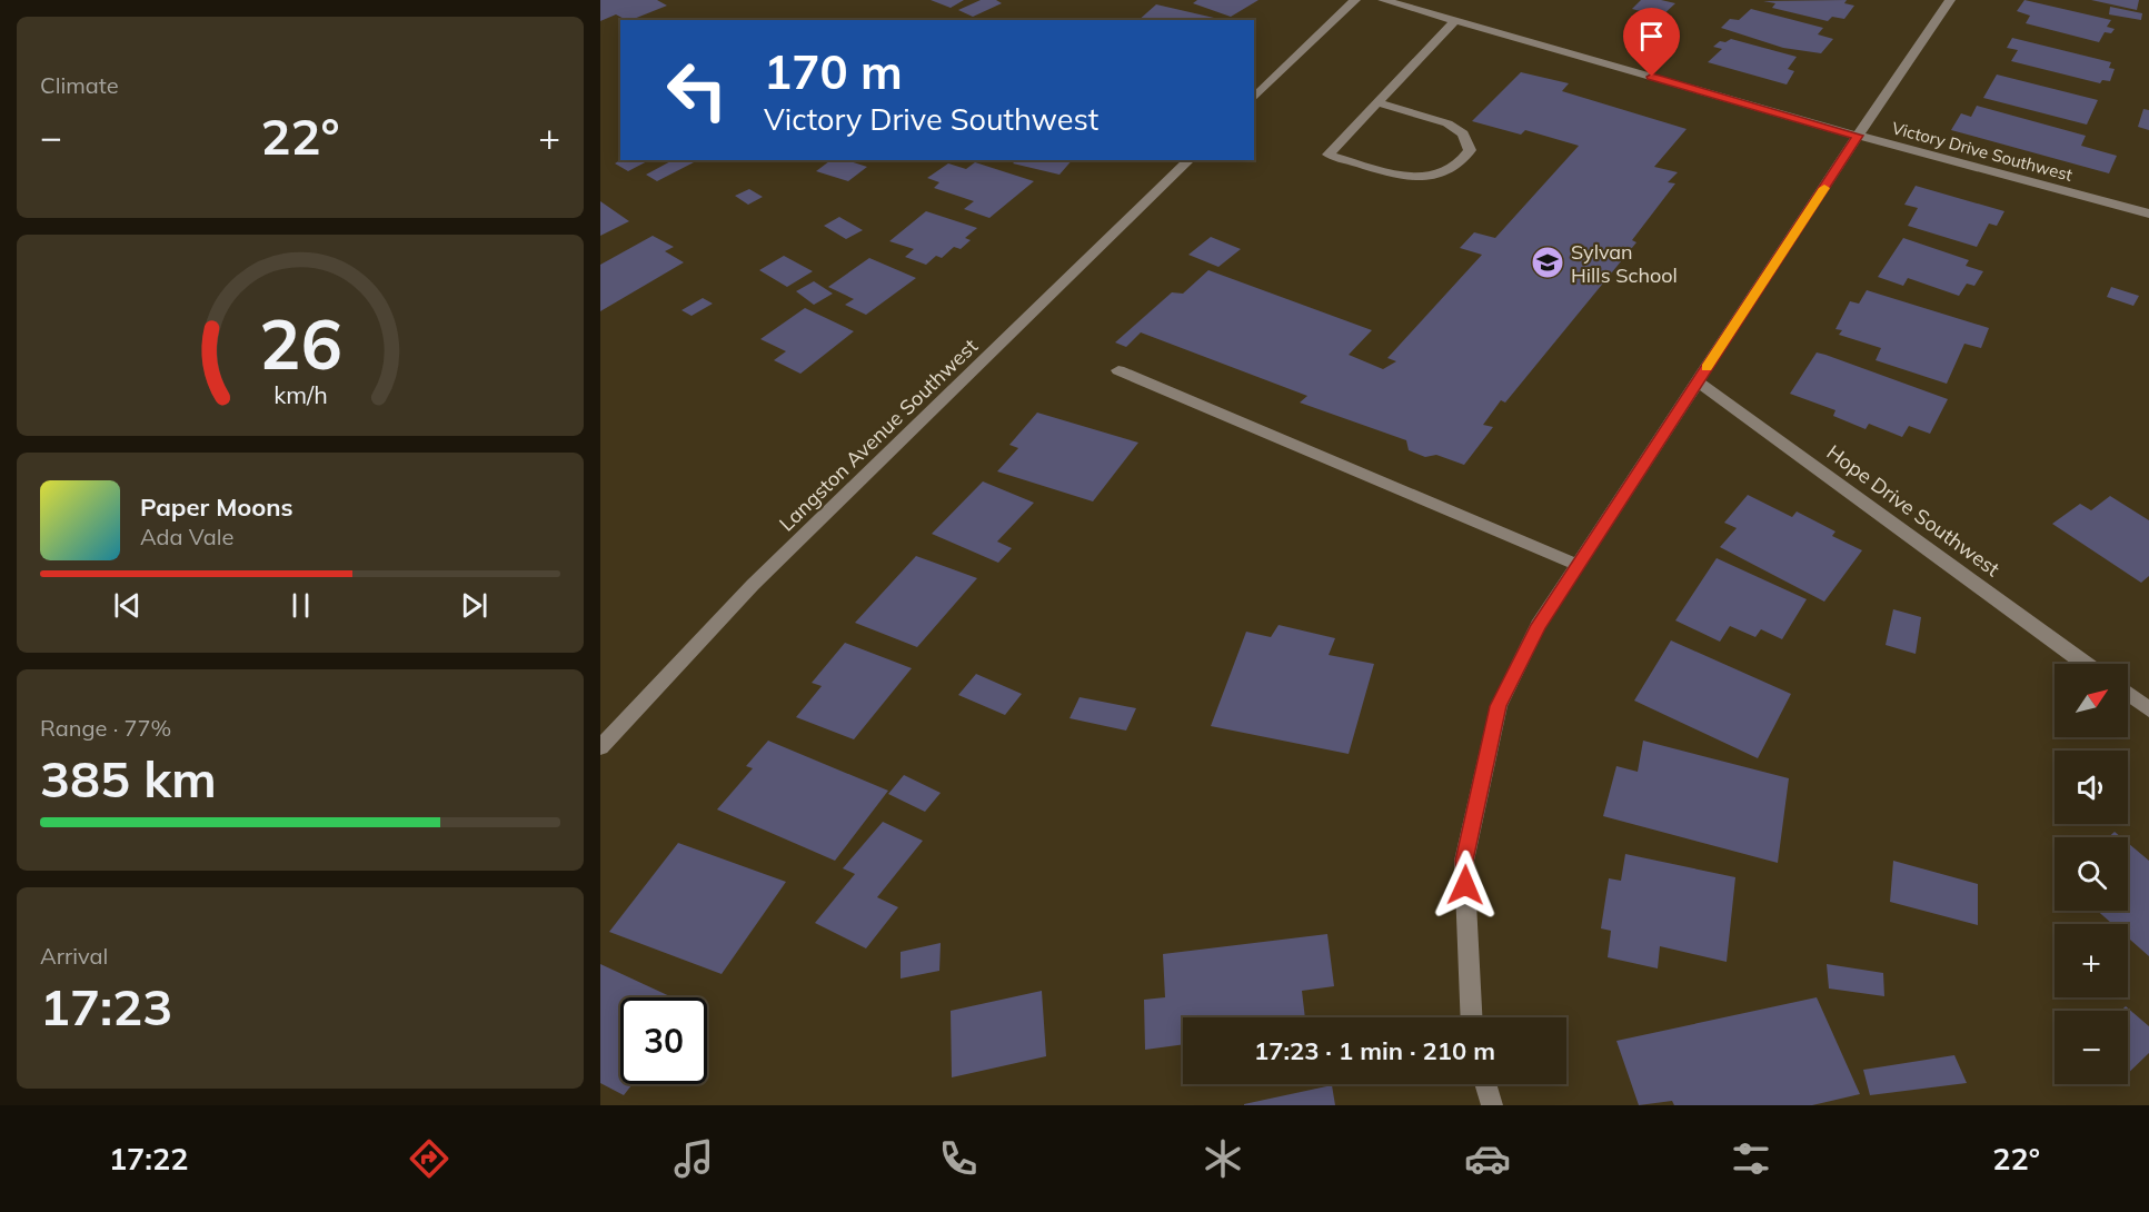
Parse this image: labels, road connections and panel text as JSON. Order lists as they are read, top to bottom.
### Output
{
  "streets": {
    "street": ["Victory Drive Southwest", "Langston Avenue Southwest", "Hope Drive Southwest"]
  },
  "places": {
    "school or university": ["Sylvan Hills School"]
  },
  "north": "top right",
  "page": {
    "tile": [
      "Climate",
      ["Range · 77%", "385 km"],
      ["Arrival", "17:23"]
    ],
    "turn": ["170 m", "Victory Drive Southwest"],
    "heat": ["−", "22°", "+"],
    "song": ["Paper Moons", "Ada Vale"],
    "map_buttons": ["+", "−"],
    "limit": "30",
    "trip": "17:23 · 1 min · 210 m",
    "tabs": ["17:22", "22°"],
    "gauge": ["26", "km/h"]
  }
}
